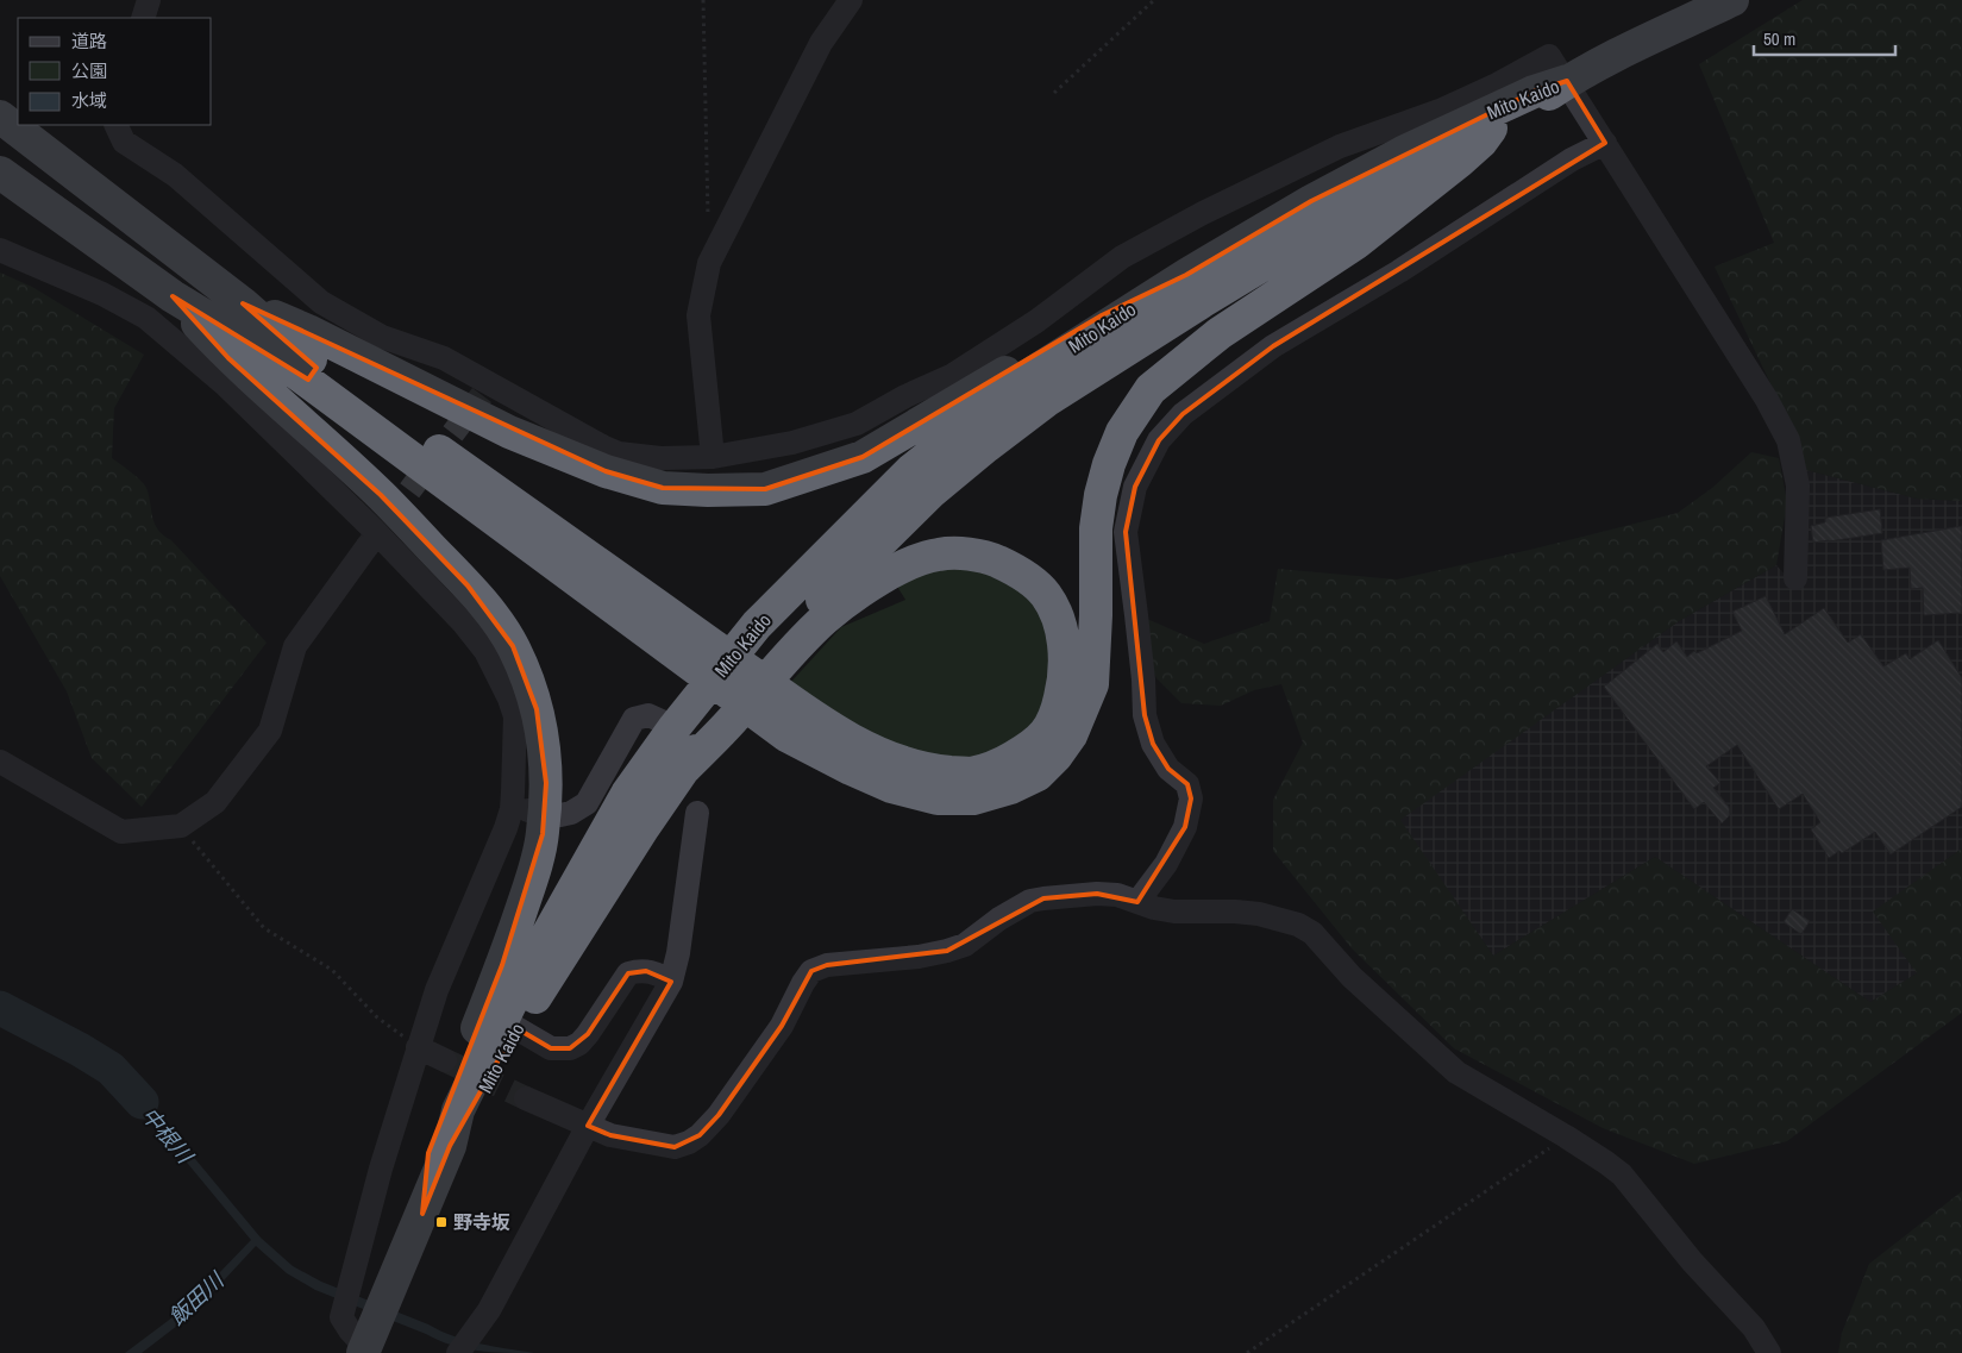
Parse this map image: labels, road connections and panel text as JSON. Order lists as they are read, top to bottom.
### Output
{
  "streets": {
    "highway": ["Mito Kaido"]
  },
  "water": ["中根川", "飯田川"],
  "places": {
    "transit": ["野寺坂"]
  },
  "legend": ["道路", "公園", "水域"],
  "scale_bar": "50 m"
}
